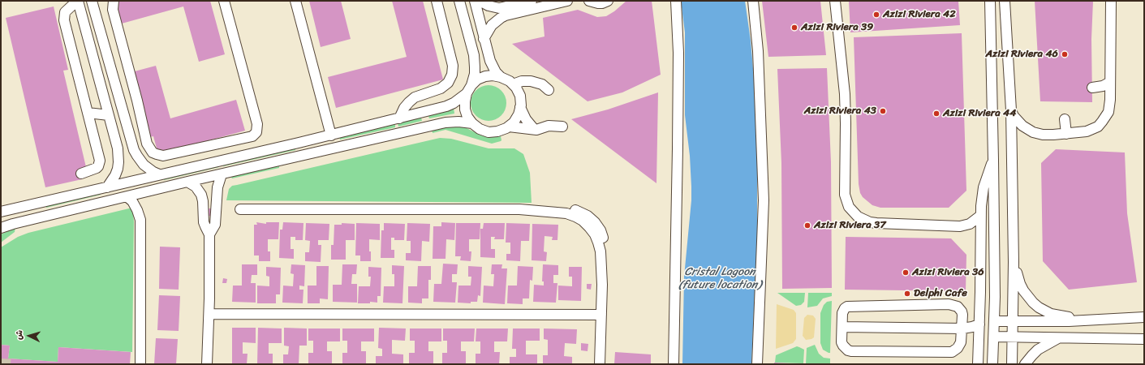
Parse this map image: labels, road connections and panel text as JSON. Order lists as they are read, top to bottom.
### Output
{
  "water": ["Cristal Lagoon (future location)"],
  "places": [
    "Azizi Riviera 42",
    "Azizi Riviera 39",
    "Azizi Riviera 46",
    "Azizi Riviera 43",
    "Azizi Riviera 44",
    "Azizi Riviera 37",
    "Azizi Riviera 36",
    "Delphi Cafe"
  ],
  "north": "left"
}
